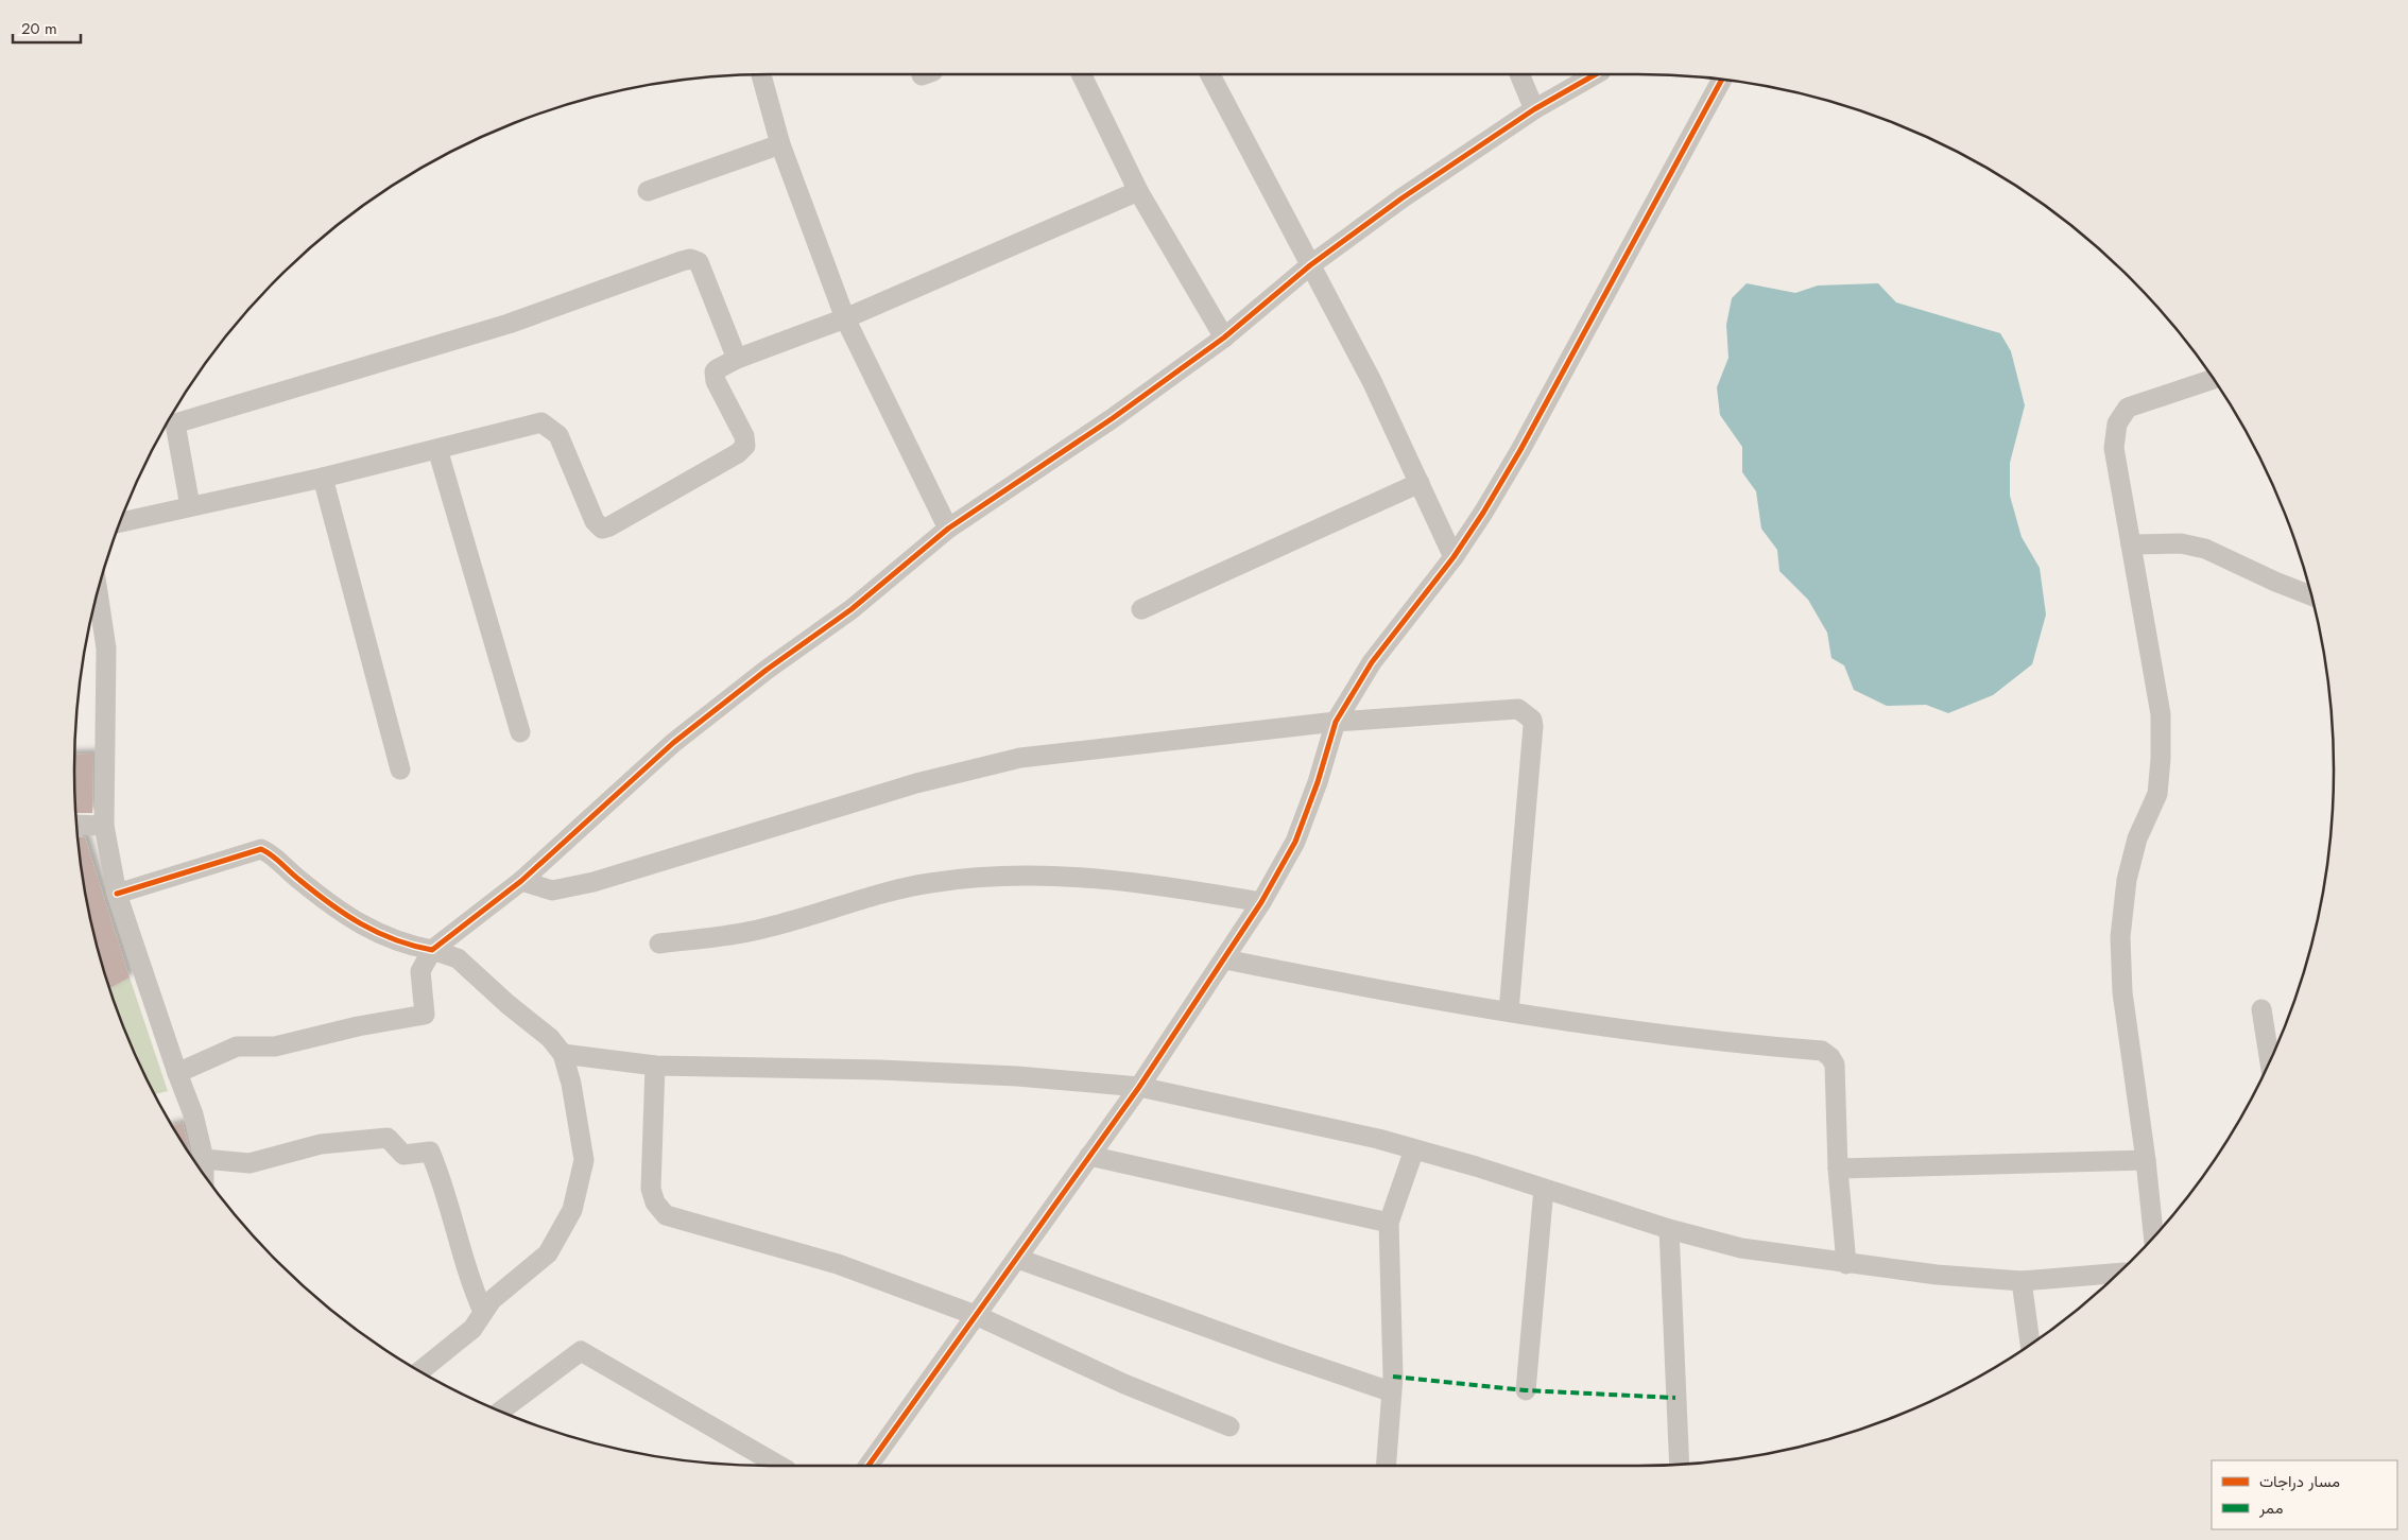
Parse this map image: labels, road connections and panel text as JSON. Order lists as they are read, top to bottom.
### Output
{
  "legend": ["مسار دراجات", "ممر"],
  "scale_bar": "20 m"
}
